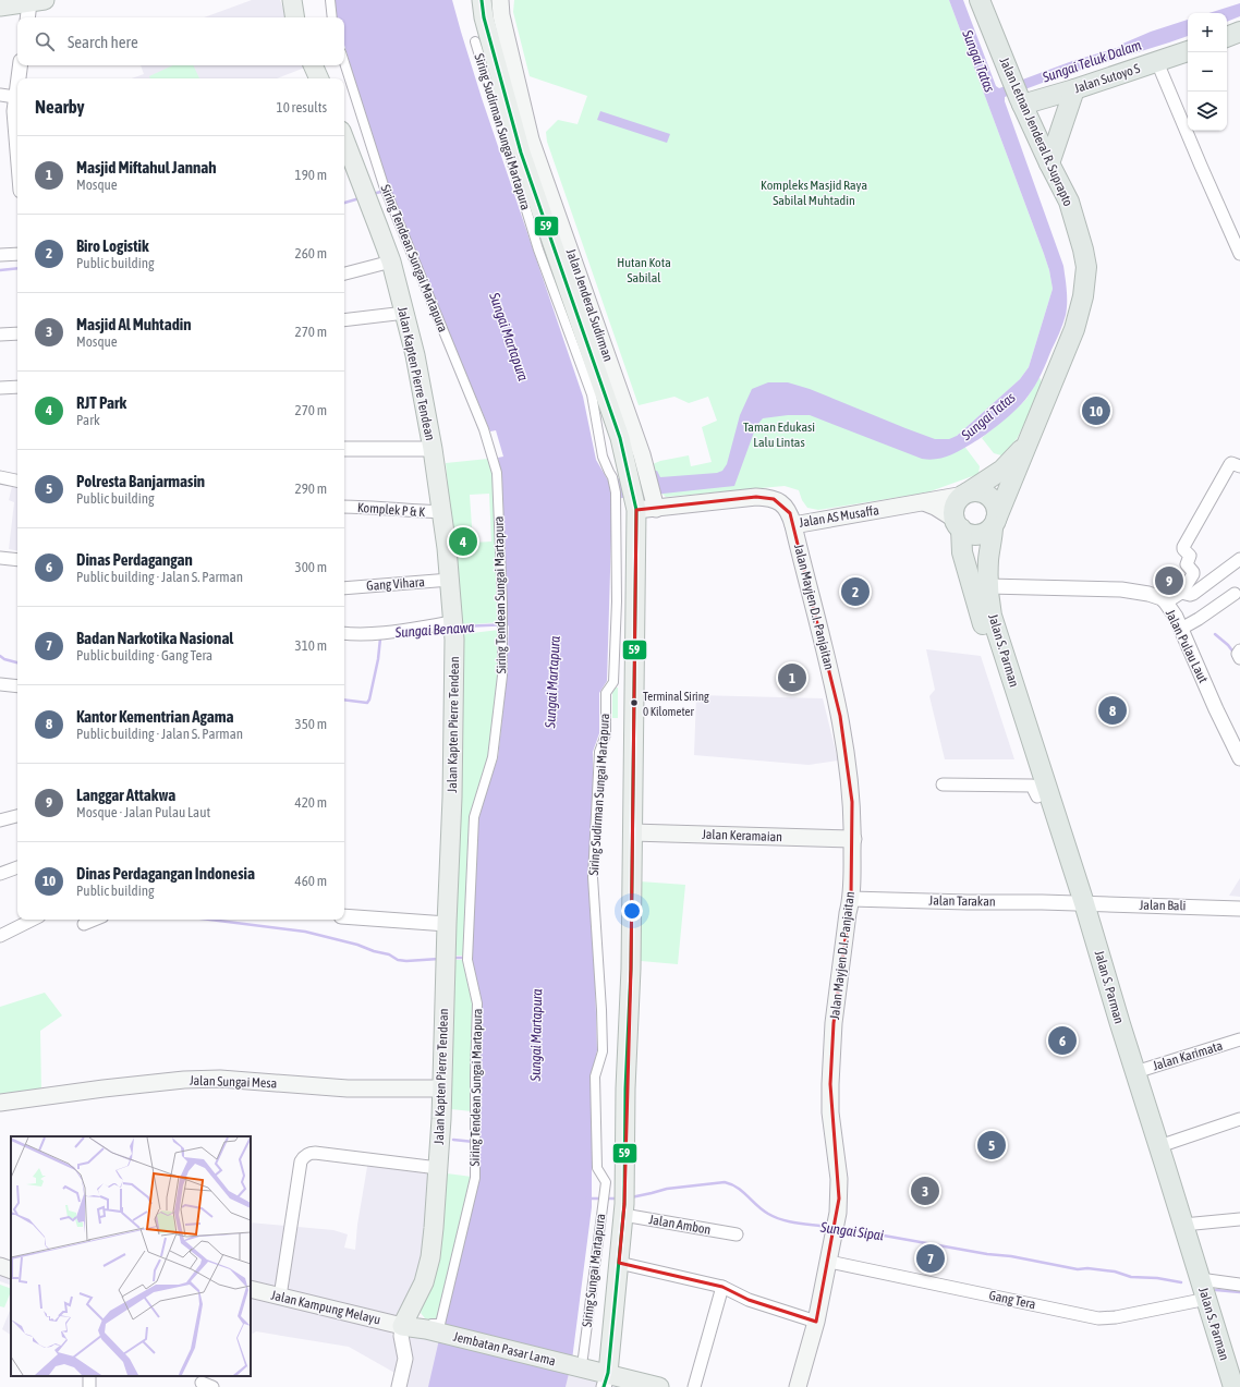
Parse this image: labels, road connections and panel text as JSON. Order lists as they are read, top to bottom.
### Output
{
  "streets": {
    "highway": ["Jalan Sutoyo S", "Jalan Letnan Jenderal R. Suprapto", "Jalan S. Parman"],
    "main road": [
      "Jalan Jenderal Sudirman",
      "Jalan Kapten Pierre Tendean",
      "Jalan AS Musaffa",
      "Jalan Mayjen D.I. Panjaitan",
      "Jalan Keramaian",
      "Jalan Sungai Mesa",
      "Jalan Kampung Melayu",
      "Jembatan Pasar Lama"
    ],
    "street": [
      "Siring Sudirman Sungai Martapura",
      "Siring Tendean Sungai Martapura",
      "Komplek P & K",
      "Gang Vihara",
      "Jalan Pulau Laut",
      "Jalan Tarakan",
      "Jalan Bali",
      "Jalan Karimata",
      "Jalan Ambon",
      "Siring Sungai Martapura",
      "Gang Tera"
    ]
  },
  "crossings": [
    ["Jalan Sutoyo S", "Jalan Letnan Jenderal R. Suprapto"],
    ["Siring Sudirman Sungai Martapura", "Siring Sungai Martapura"],
    ["Jalan Letnan Jenderal R. Suprapto", "Jalan AS Musaffa"],
    ["Jalan Letnan Jenderal R. Suprapto", "Jalan S. Parman"],
    ["Siring Tendean Sungai Martapura", "Jembatan Pasar Lama"],
    ["Jalan Jenderal Sudirman", "Jalan AS Musaffa"],
    ["Jalan Jenderal Sudirman", "Jalan Keramaian"],
    ["Jalan Jenderal Sudirman", "Jalan Ambon"],
    ["Jalan Jenderal Sudirman", "Jembatan Pasar Lama"],
    ["Jalan Kapten Pierre Tendean", "Komplek P & K"],
    ["Jalan Kapten Pierre Tendean", "Gang Vihara"],
    ["Jalan Kapten Pierre Tendean", "Jalan Sungai Mesa"],
    ["Jalan Kapten Pierre Tendean", "Jalan Kampung Melayu"],
    ["Jalan Kapten Pierre Tendean", "Jembatan Pasar Lama"],
    ["Jalan AS Musaffa", "Jalan Mayjen D.I. Panjaitan"],
    ["Jalan AS Musaffa", "Jalan S. Parman"],
    ["Jalan Mayjen D.I. Panjaitan", "Jalan Keramaian"],
    ["Jalan Mayjen D.I. Panjaitan", "Jalan Tarakan"],
    ["Jalan Mayjen D.I. Panjaitan", "Gang Tera"],
    ["Jalan Pulau Laut", "Jalan S. Parman"],
    ["Jalan S. Parman", "Jalan Tarakan"],
    ["Jalan S. Parman", "Jalan Bali"],
    ["Jalan S. Parman", "Jalan Karimata"],
    ["Jalan S. Parman", "Gang Tera"],
    ["Jalan Tarakan", "Jalan Bali"],
    ["Siring Sungai Martapura", "Jembatan Pasar Lama"],
    ["Jalan Kampung Melayu", "Jembatan Pasar Lama"]
  ],
  "water": [
    "Sungai Tatas",
    "Sungai Teluk Dalam",
    "Sungai Martapura",
    "Sungai Benawa",
    "Sungai Sipai"
  ],
  "parks": ["Kompleks Masjid Raya Sabilal Muhtadin", "Hutan Kota Sabilal", "Taman Edukasi Lalu Lintas"],
  "places": ["Terminal Siring 0 Kilometer"],
  "lines": ["transit line 59"],
  "page": {
    "map_buttons": ["+", "−"],
    "search": "Search here",
    "heading": ["Nearby", "10 results"],
    "list": [
      {
        "mark": "1",
        "name": "Masjid Miftahul Jannah",
        "note": "Mosque",
        "value": "190 m"
      },
      {
        "mark": "2",
        "name": "Biro Logistik",
        "note": "Public building",
        "value": "260 m"
      },
      {
        "mark": "3",
        "name": "Masjid Al Muhtadin",
        "note": "Mosque",
        "value": "270 m"
      },
      {
        "mark": "4",
        "name": "RJT Park",
        "note": "Park",
        "value": "270 m"
      },
      {
        "mark": "5",
        "name": "Polresta Banjarmasin",
        "note": "Public building",
        "value": "290 m"
      },
      {
        "mark": "6",
        "name": "Dinas Perdagangan",
        "note": "Public building · Jalan S. Parman",
        "value": "300 m"
      },
      {
        "mark": "7",
        "name": "Badan Narkotika Nasional",
        "note": "Public building · Gang Tera",
        "value": "310 m"
      },
      {
        "mark": "8",
        "name": "Kantor Kementrian Agama",
        "note": "Public building · Jalan S. Parman",
        "value": "350 m"
      },
      {
        "mark": "9",
        "name": "Langgar Attakwa",
        "note": "Mosque · Jalan Pulau Laut",
        "value": "420 m"
      },
      {
        "mark": "10",
        "name": "Dinas Perdagangan Indonesia",
        "note": "Public building",
        "value": "460 m"
      }
    ],
    "pins": [
      "10",
      "4",
      "9",
      "2",
      "1",
      "8",
      "6",
      "5",
      "3",
      "7"
    ]
  }
}
